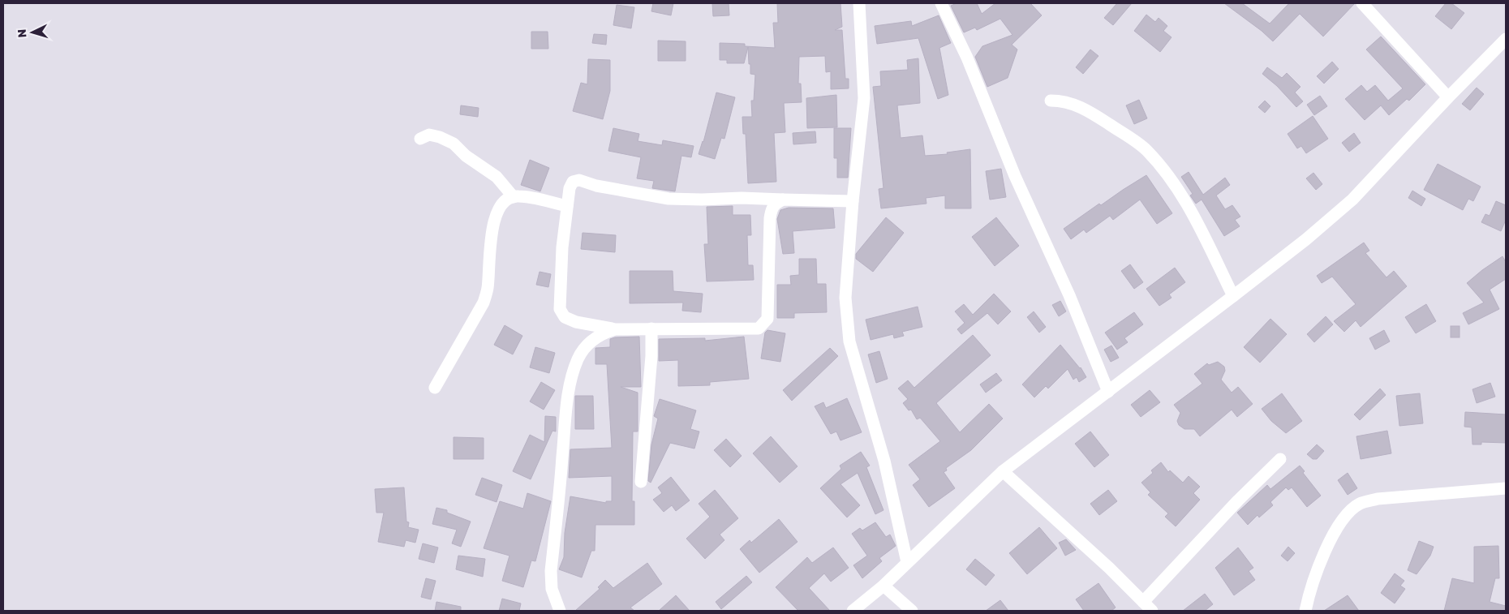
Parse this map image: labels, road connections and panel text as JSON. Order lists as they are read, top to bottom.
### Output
{
  "north": "left"
}
